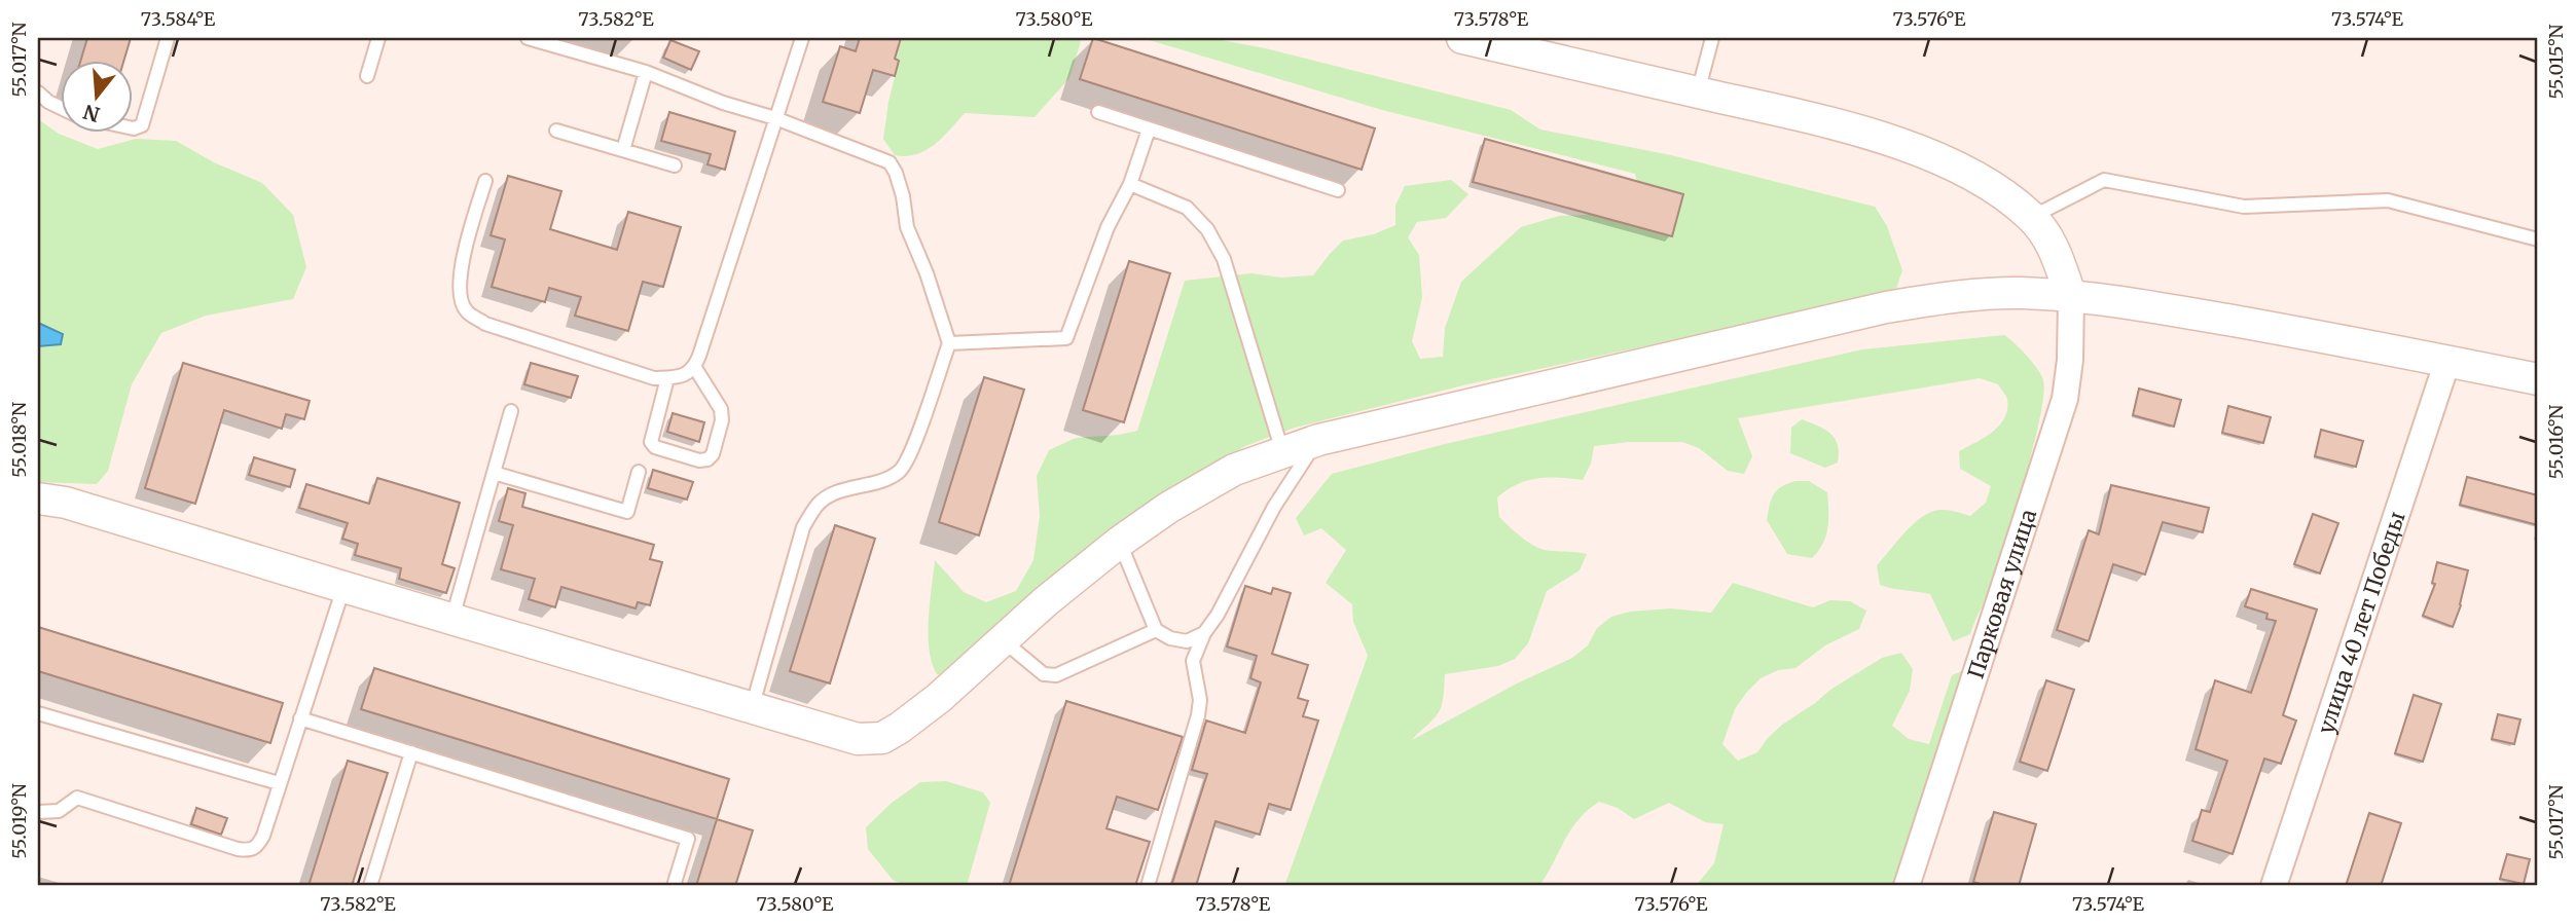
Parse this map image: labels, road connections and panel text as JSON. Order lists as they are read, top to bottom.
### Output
{
  "streets": {
    "street": ["Парковая улица", "улица 40 лет Победы"]
  },
  "north": "bottom",
  "coordinates": [
    "73.584°E",
    "73.582°E",
    "73.580°E",
    "73.578°E",
    "73.576°E",
    "73.574°E",
    "55.017°N",
    "55.015°N",
    "55.018°N",
    "55.016°N",
    "55.019°N"
  ]
}
